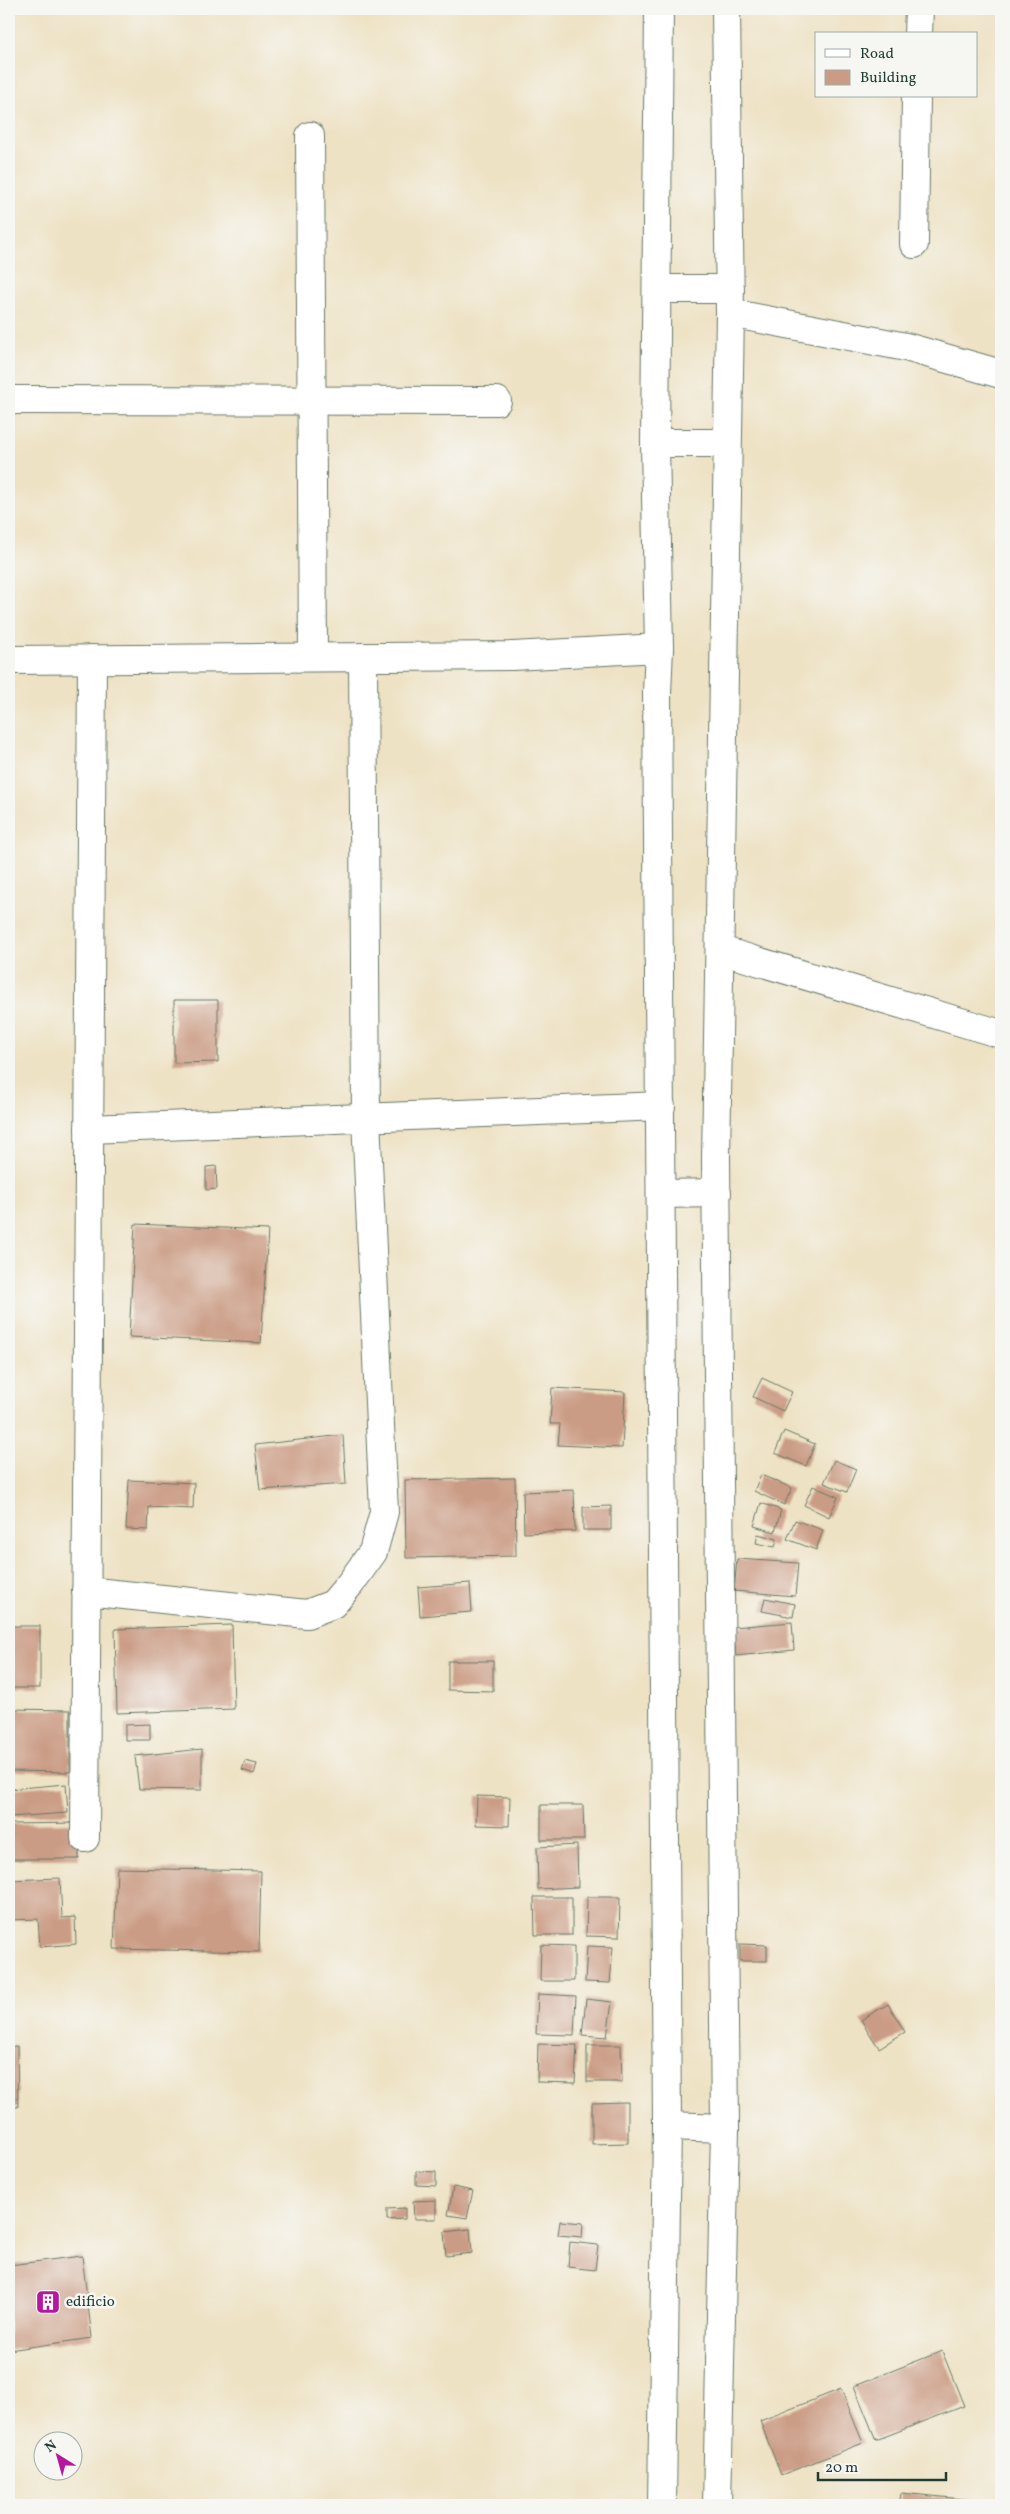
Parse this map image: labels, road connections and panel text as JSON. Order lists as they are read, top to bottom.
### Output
{
  "places": {
    "building": ["edificio"]
  },
  "legend": ["Road", "Building"],
  "scale_bar": "20 m",
  "north": "top left"
}
